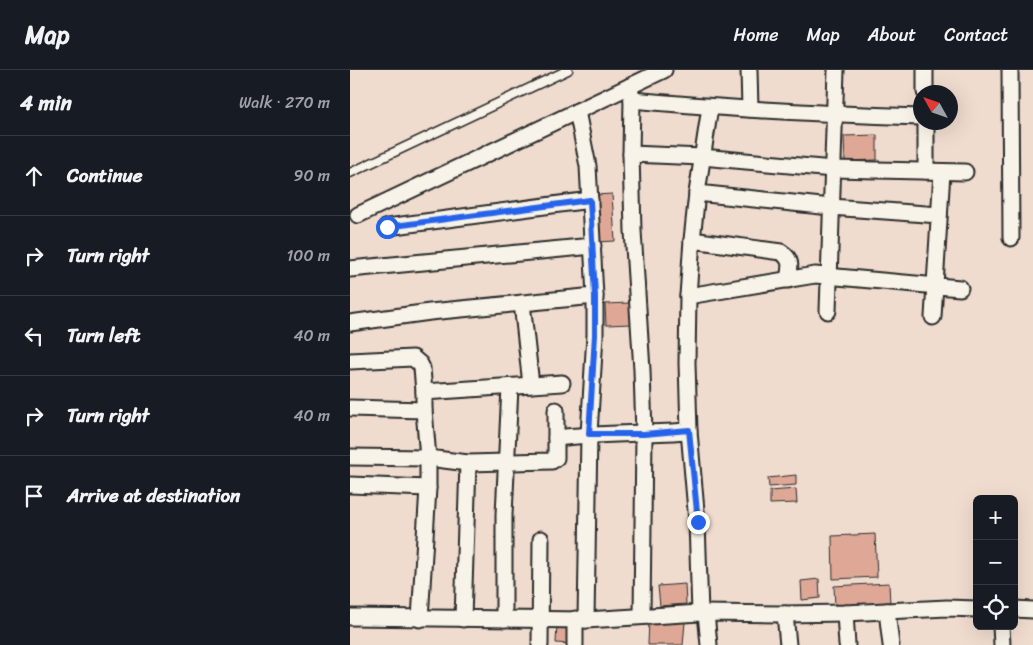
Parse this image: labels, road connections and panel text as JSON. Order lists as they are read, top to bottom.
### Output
{
  "north": "top left",
  "page": {
    "header": "Map",
    "nav": [
      "Home",
      "Map",
      "About",
      "Contact"
    ],
    "heading": ["4 min", "Walk · 270 m"],
    "list": [
      ["Continue", "90 m"],
      ["Turn right", "100 m"],
      ["Turn left", "40 m"],
      ["Turn right", "40 m"],
      "Arrive at destination"
    ],
    "map_buttons": ["+", "−"]
  }
}
